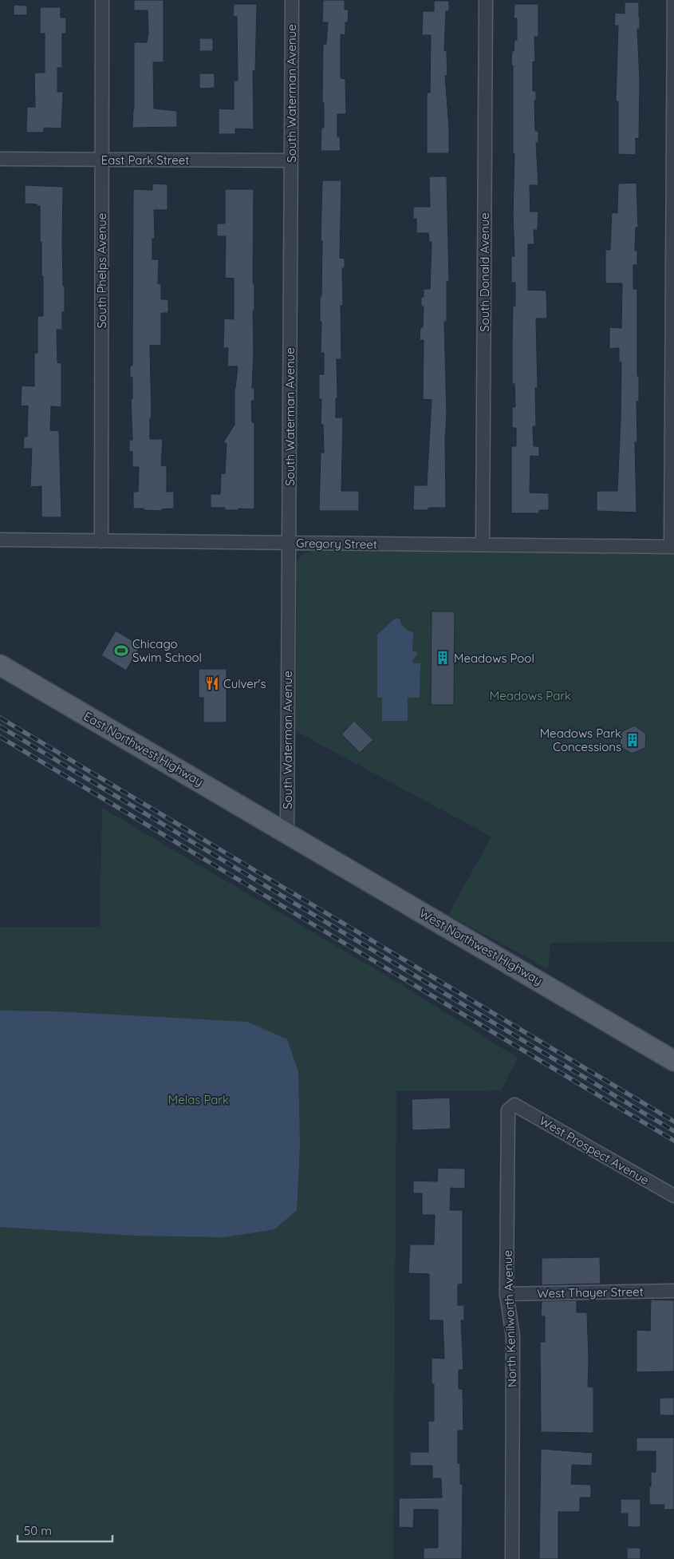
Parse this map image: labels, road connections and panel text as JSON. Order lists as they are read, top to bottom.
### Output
{
  "streets": {
    "main road": ["East Northwest Highway", "West Northwest Highway"],
    "street": [
      "South Waterman Avenue",
      "East Park Street",
      "South Phelps Avenue",
      "South Donald Avenue",
      "Gregory Street",
      "West Prospect Avenue",
      "West Thayer Street",
      "North Kenilworth Avenue"
    ]
  },
  "crossings": [
    ["South Waterman Avenue", "East Park Street"],
    ["South Waterman Avenue", "Gregory Street"],
    ["South Waterman Avenue", "East Northwest Highway"],
    ["South Waterman Avenue", "West Northwest Highway"],
    ["East Park Street", "South Phelps Avenue"],
    ["South Phelps Avenue", "Gregory Street"],
    ["South Donald Avenue", "Gregory Street"],
    ["East Northwest Highway", "West Northwest Highway"],
    ["West Prospect Avenue", "North Kenilworth Avenue"],
    ["West Thayer Street", "North Kenilworth Avenue"]
  ],
  "parks": ["Meadows Park", "Melas Park"],
  "places": {
    "sports": ["Chicago Swim School"],
    "building": ["Meadows Pool", "Meadows Park Concessions"],
    "restaurant": ["Culver's"]
  },
  "scale_bar": "50 m"
}
